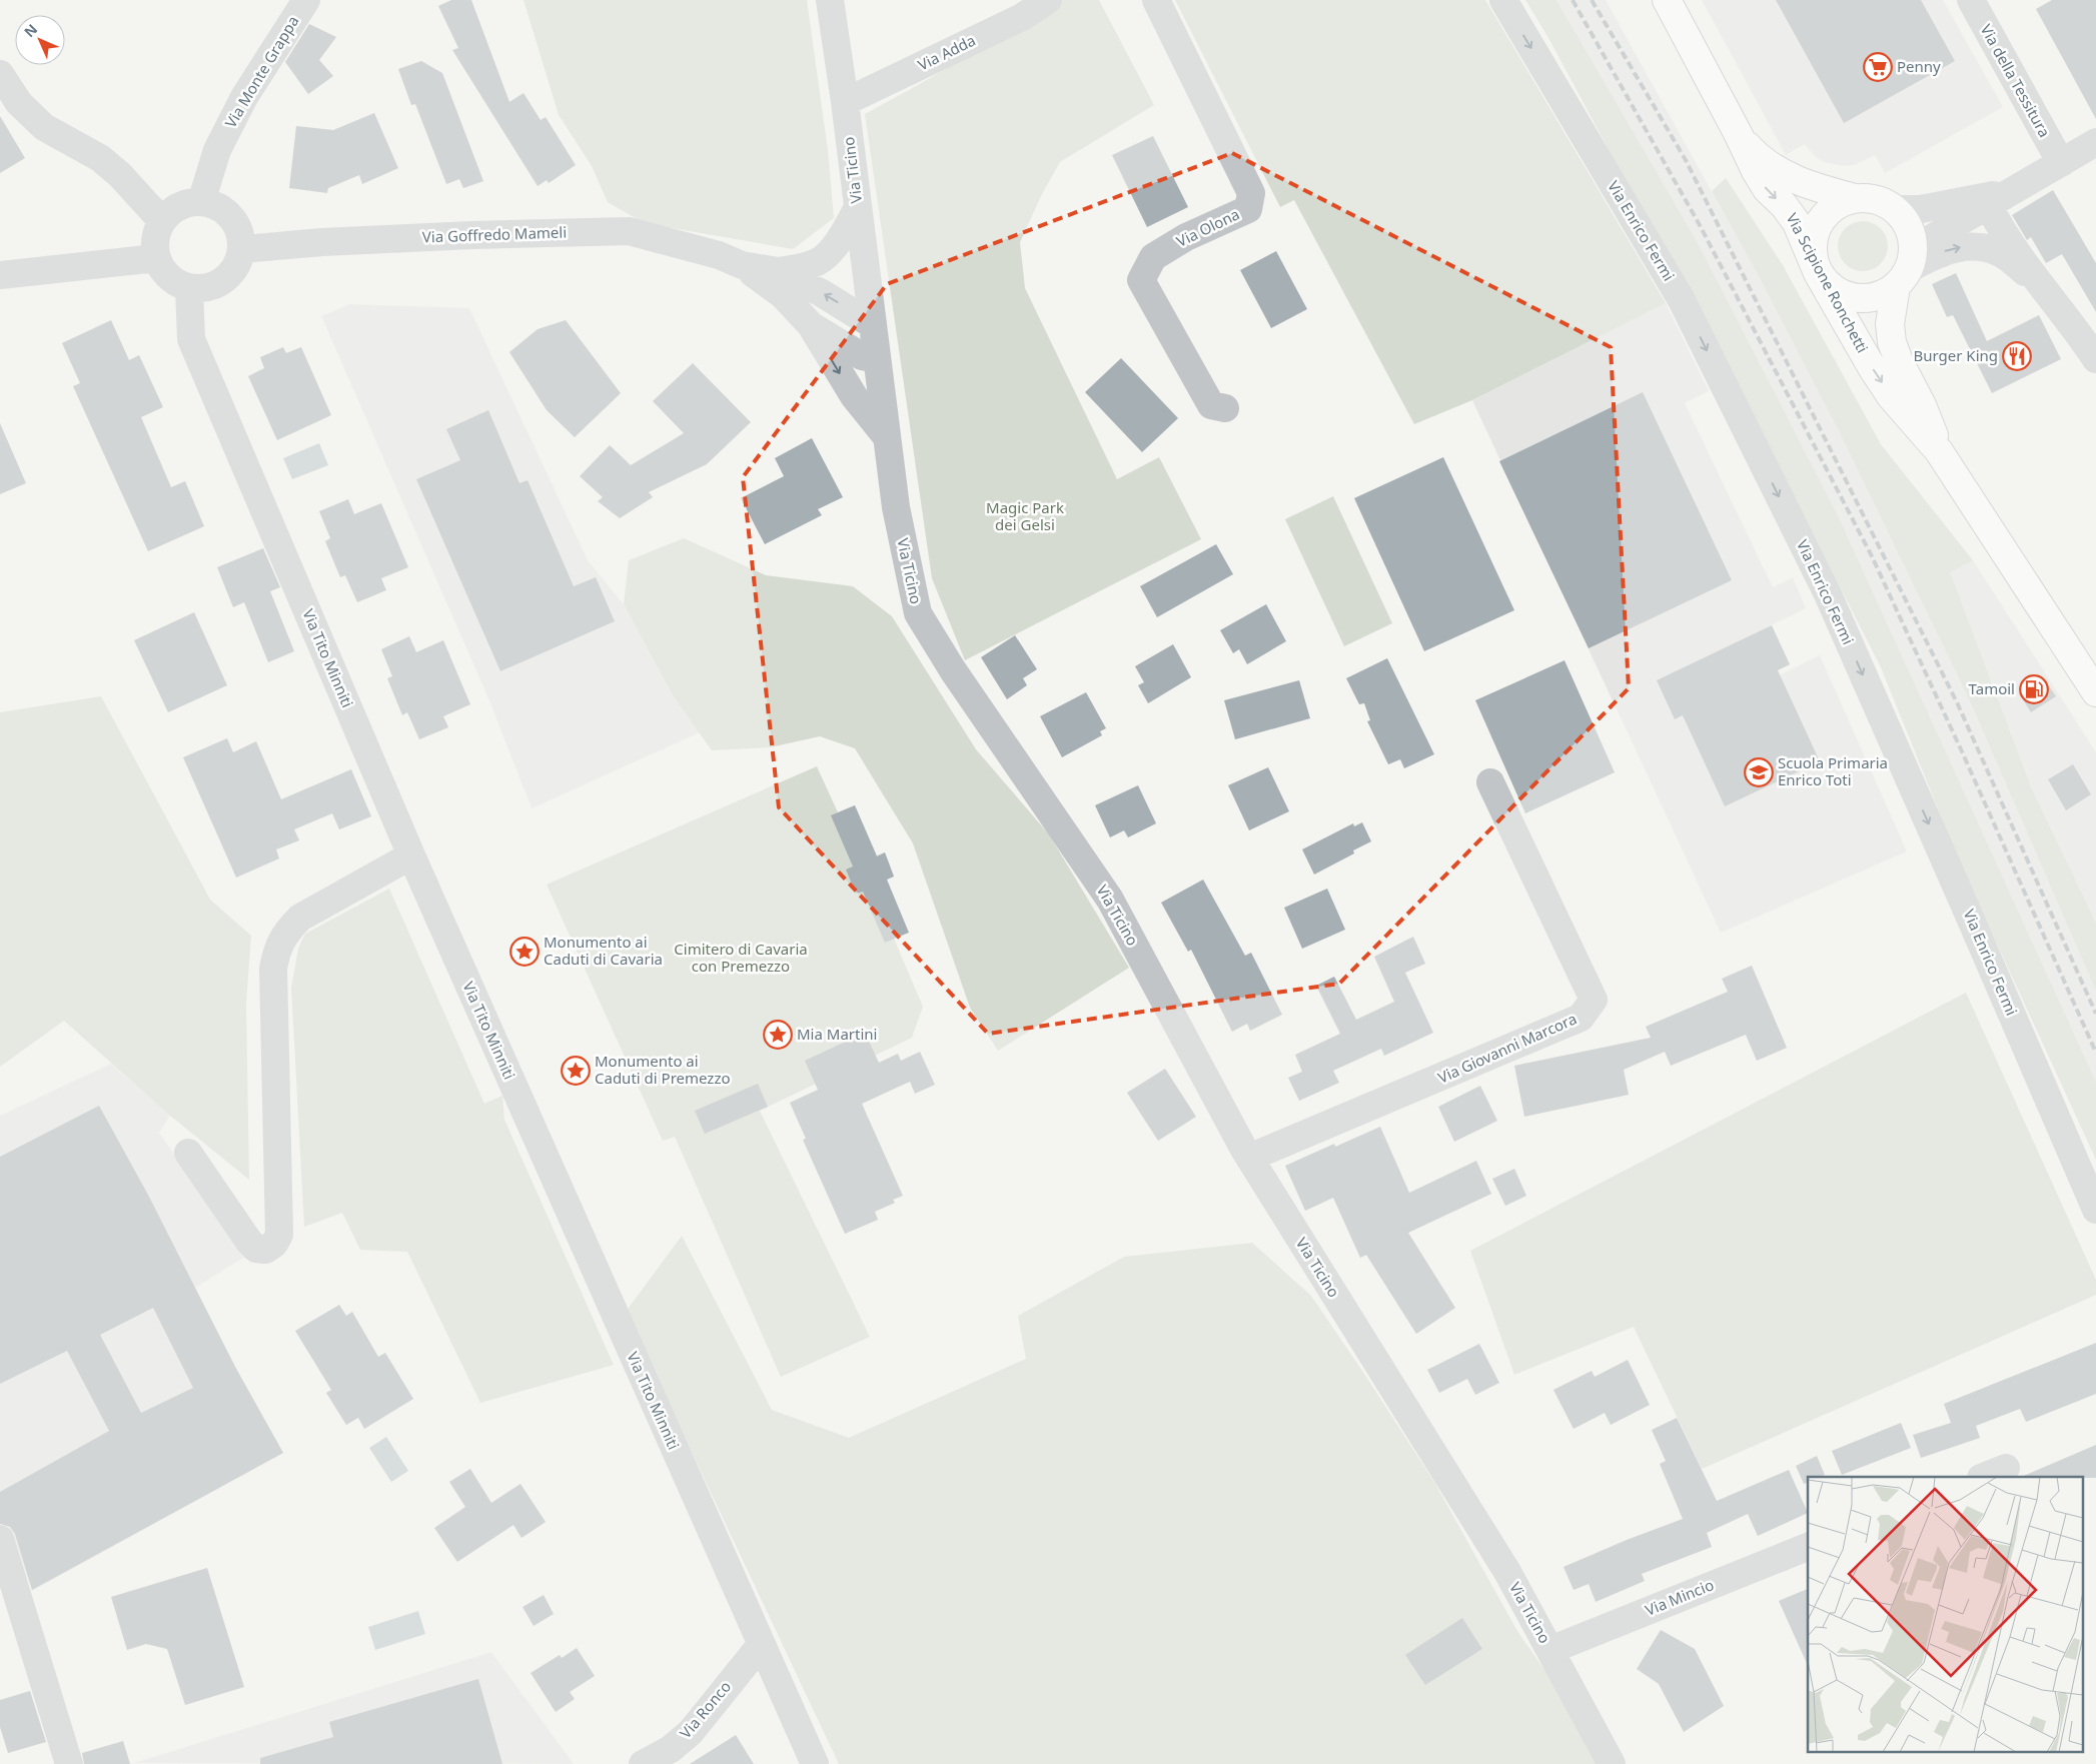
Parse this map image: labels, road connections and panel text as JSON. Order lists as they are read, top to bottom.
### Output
{
  "streets": {
    "main road": ["Via Scipione Ronchetti"],
    "street": [
      "Via Adda",
      "Via Monte Grappa",
      "Via della Tessitura",
      "Via Ticino",
      "Via Olona",
      "Via Enrico Fermi",
      "Via Goffredo Mameli",
      "Via Tito Minniti",
      "Via Giovanni Marcora",
      "Via Mincio",
      "Via Ronco"
    ]
  },
  "crossings": [
    ["Via Adda", "Via Ticino"],
    ["Via Monte Grappa", "Via Goffredo Mameli"],
    ["Via Monte Grappa", "Via Tito Minniti"],
    ["Via Ticino", "Via Goffredo Mameli"],
    ["Via Ticino", "Via Giovanni Marcora"],
    ["Via Ticino", "Via Mincio"],
    ["Via Goffredo Mameli", "Via Tito Minniti"],
    ["Via Tito Minniti", "Via Ronco"]
  ],
  "one_way": ["Via Enrico Fermi"],
  "parks": ["Magic Park dei Gelsi", "Cimitero di Cavaria con Premezzo"],
  "places": {
    "supermarket": ["Penny"],
    "restaurant": ["Burger King"],
    "fuel station": ["Tamoil"],
    "school or university": ["Scuola Primaria Enrico Toti"],
    "place": ["Monumento ai Caduti di Cavaria", "Mia Martini", "Monumento ai Caduti di Premezzo"]
  },
  "north": "top left"
}
